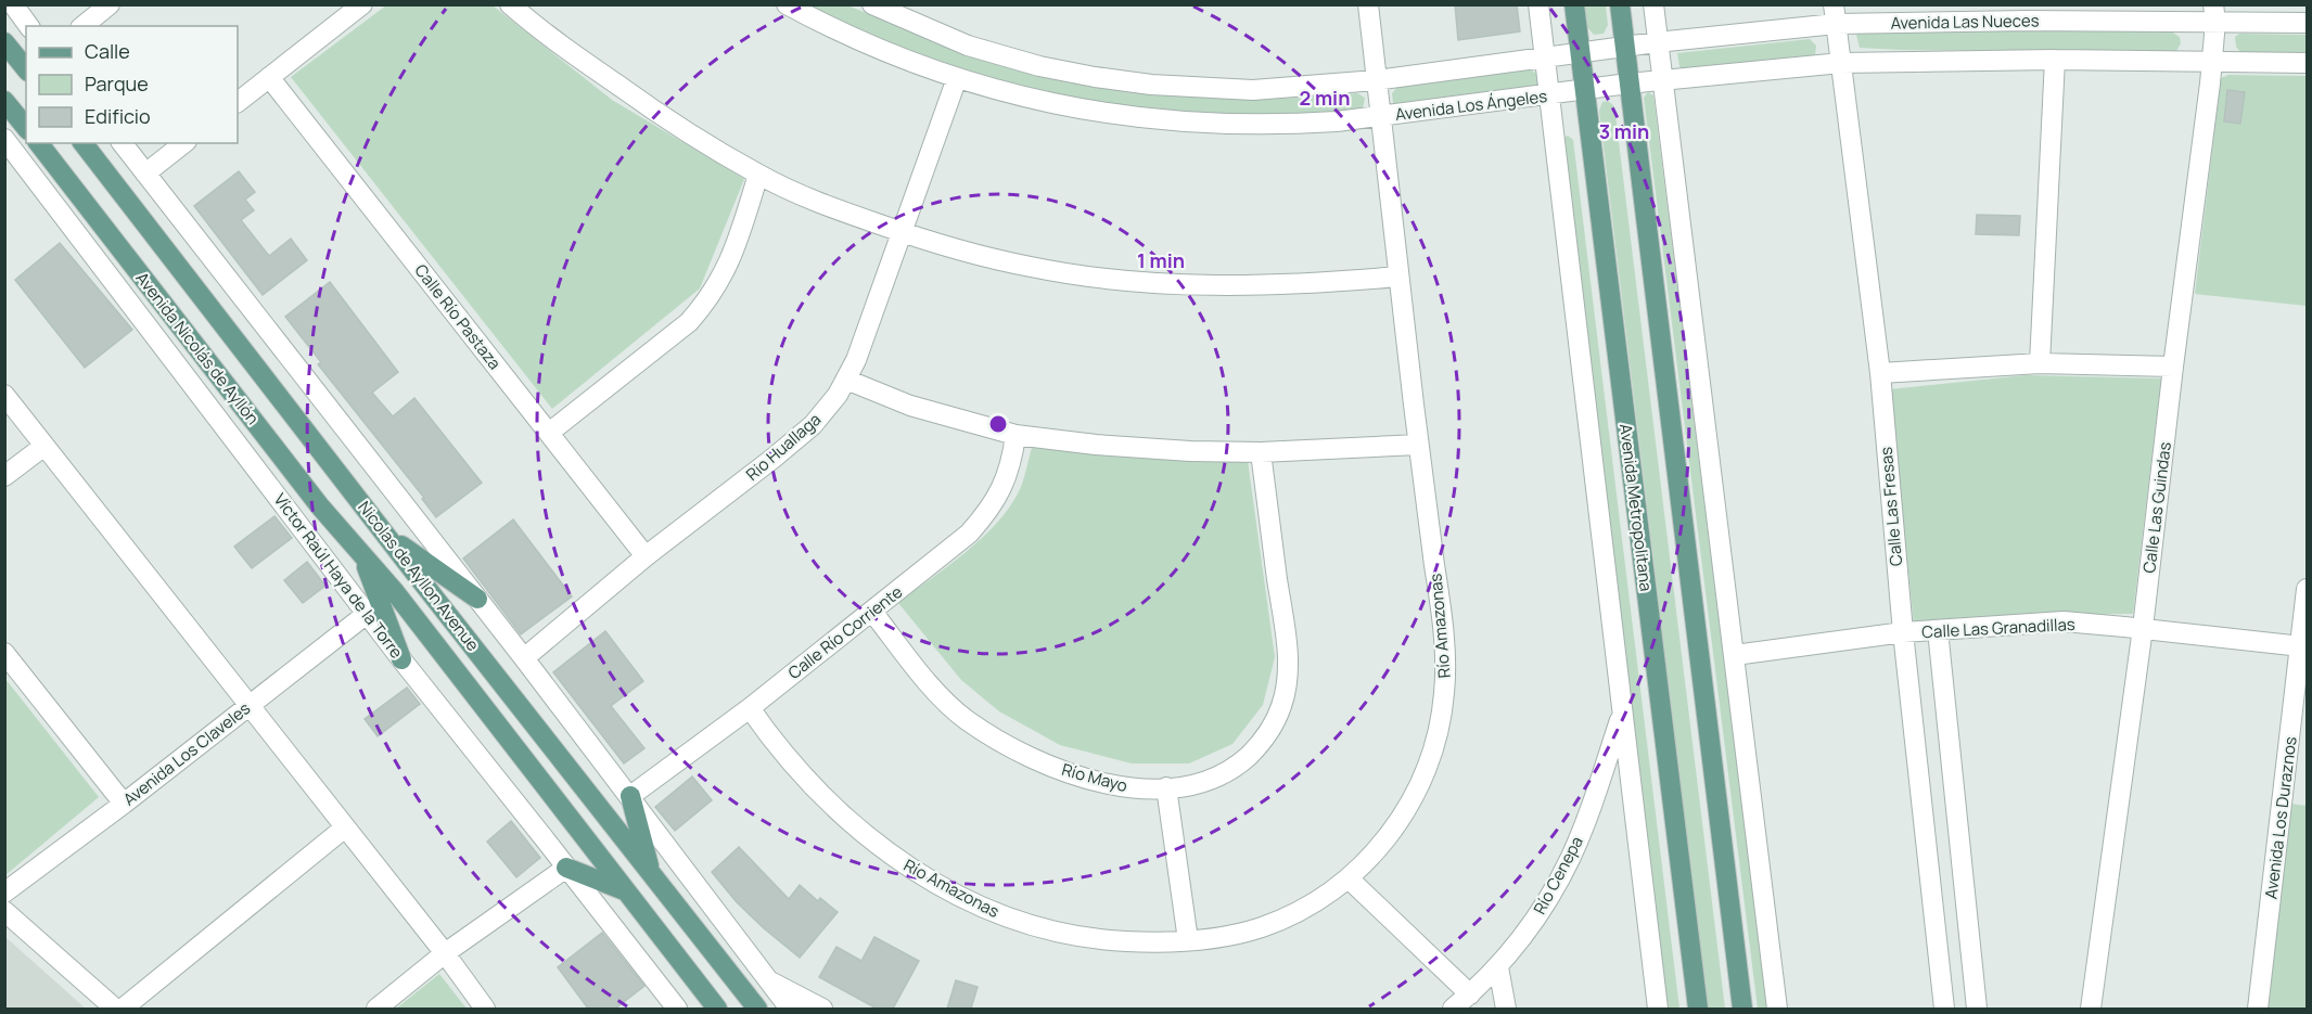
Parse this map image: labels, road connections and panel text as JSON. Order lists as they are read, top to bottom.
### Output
{
  "streets": {
    "main road": ["Avenida Nicolás de Ayllón", "Avenida Metropolitana", "Nicolas de Ayllon Avenue"],
    "street": [
      "Avenida Las Nueces",
      "Avenida Los Ángeles",
      "Calle Río Pastaza",
      "Rio Huallaga",
      "Calle Las Fresas",
      "Calle Las Guindas",
      "Víctor Raúl Haya de la Torre",
      "Río Amazonas",
      "Calle Las Granadillas",
      "Calle Río Corriente",
      "Avenida Los Claveles",
      "Río Mayo",
      "Avenida Los Duraznos",
      "Río Cenepa"
    ]
  },
  "crossings": [
    ["Avenida Las Nueces", "Calle Las Fresas"],
    ["Avenida Las Nueces", "Calle Las Guindas"],
    ["Avenida Los Ángeles", "Rio Huallaga"],
    ["Avenida Los Ángeles", "Avenida Metropolitana"],
    ["Avenida Los Ángeles", "Río Amazonas"],
    ["Calle Río Pastaza", "Rio Huallaga"],
    ["Avenida Nicolás de Ayllón", "Nicolas de Ayllon Avenue"],
    ["Calle Las Fresas", "Calle Las Granadillas"],
    ["Calle Las Guindas", "Calle Las Granadillas"],
    ["Víctor Raúl Haya de la Torre", "Avenida Los Claveles"],
    ["Río Amazonas", "Calle Río Corriente"],
    ["Calle Las Granadillas", "Avenida Los Duraznos"],
    ["Calle Río Corriente", "Río Mayo"]
  ],
  "legend": ["Calle", "Parque", "Edificio"],
  "rings": ["2 min", "3 min", "1 min"]
}
